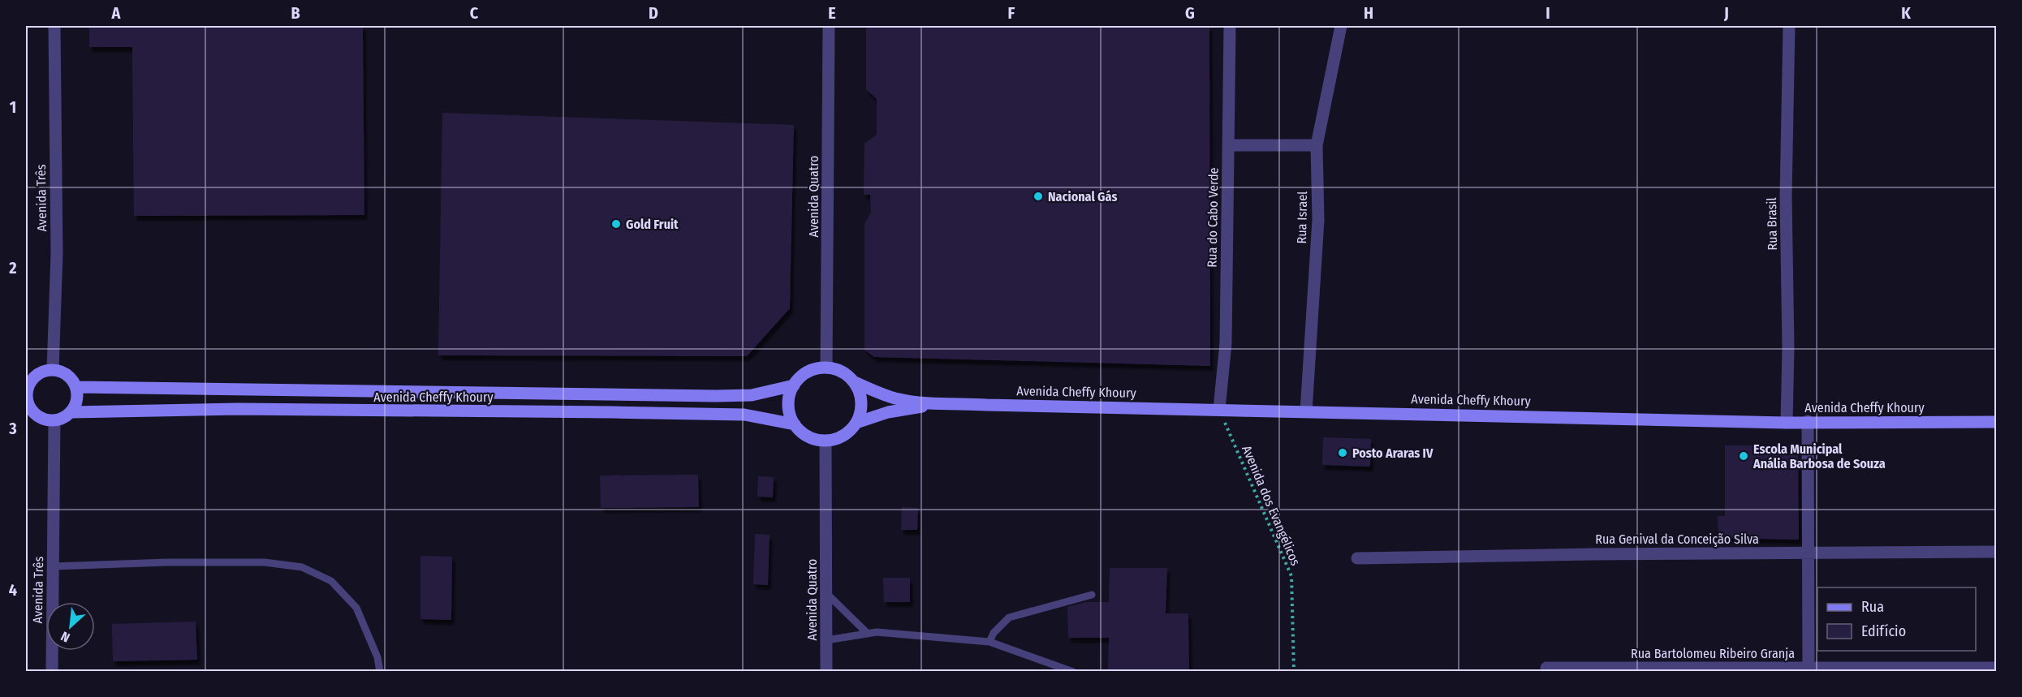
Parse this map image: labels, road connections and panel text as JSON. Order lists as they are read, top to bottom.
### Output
{
  "streets": {
    "main road": ["Avenida Cheffy Khoury"],
    "street": [
      "Avenida Quatro",
      "Avenida Três",
      "Rua do Cabo Verde",
      "Rua Israel",
      "Rua Brasil",
      "Rua Genival da Conceição Silva",
      "Rua Bartolomeu Ribeiro Granja"
    ],
    "path": ["Avenida dos Evangélicos"]
  },
  "crossings": [
    ["Avenida Quatro", "Avenida Cheffy Khoury"],
    ["Avenida Três", "Avenida Cheffy Khoury"],
    ["Rua do Cabo Verde", "Avenida Cheffy Khoury"],
    ["Rua do Cabo Verde", "Avenida dos Evangélicos"],
    ["Rua Israel", "Avenida Cheffy Khoury"],
    ["Rua Brasil", "Avenida Cheffy Khoury"],
    ["Avenida Cheffy Khoury", "Avenida dos Evangélicos"]
  ],
  "places": [
    "Nacional Gás",
    "Gold Fruit",
    "Posto Araras IV",
    "Escola Municipal Anália Barbosa de Souza"
  ],
  "legend": ["Rua", "Edifício"],
  "north": "bottom left",
  "grid": {
    "columns": [
      "A",
      "B",
      "C",
      "D",
      "E",
      "F",
      "G",
      "H",
      "I",
      "J",
      "K"
    ],
    "rows": [
      "1",
      "2",
      "3",
      "4"
    ]
  }
}
